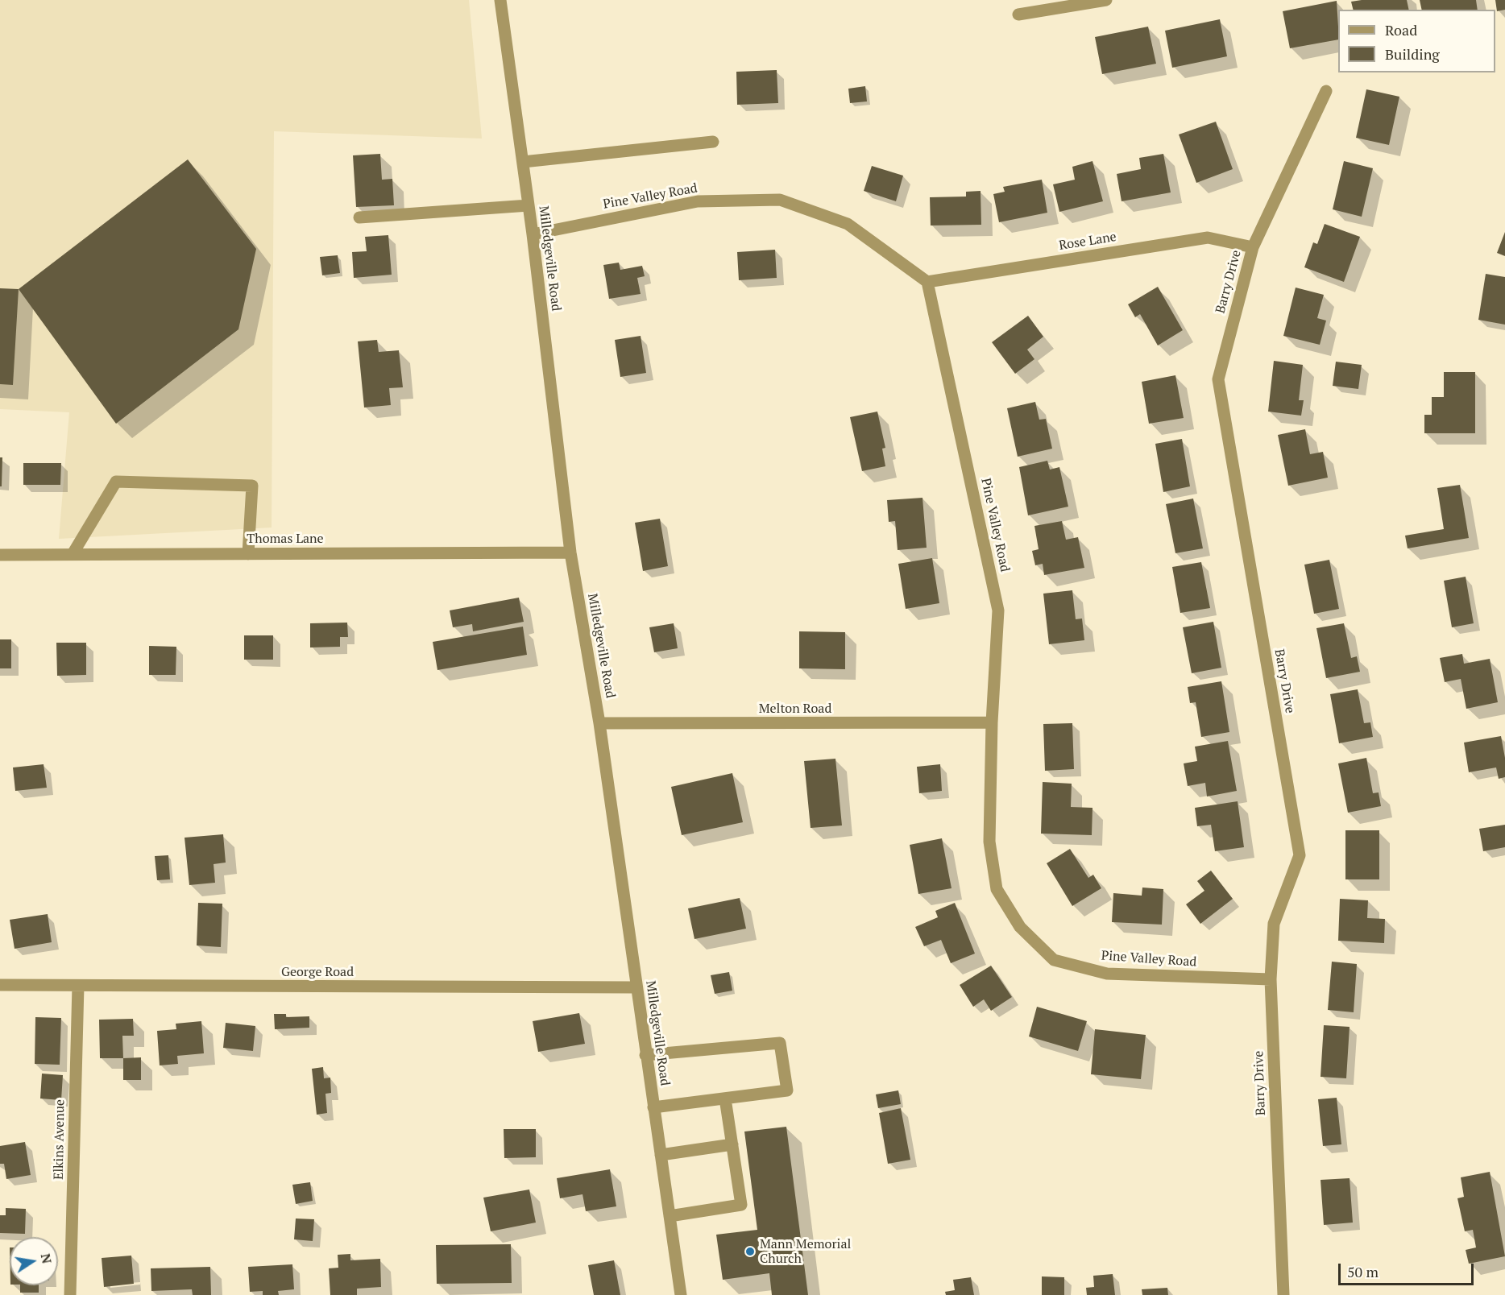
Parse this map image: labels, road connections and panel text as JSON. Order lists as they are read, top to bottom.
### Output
{
  "streets": {
    "street": [
      "Pine Valley Road",
      "Rose Lane",
      "Milledgeville Road",
      "Barry Drive",
      "Thomas Lane",
      "Melton Road",
      "George Road",
      "Elkins Avenue"
    ]
  },
  "crossings": [
    ["Pine Valley Road", "Rose Lane"],
    ["Pine Valley Road", "Milledgeville Road"],
    ["Pine Valley Road", "Barry Drive"],
    ["Pine Valley Road", "Melton Road"],
    ["Rose Lane", "Barry Drive"],
    ["Milledgeville Road", "Thomas Lane"],
    ["Milledgeville Road", "Melton Road"],
    ["Milledgeville Road", "George Road"],
    ["George Road", "Elkins Avenue"]
  ],
  "places": ["Mann Memorial Church"],
  "legend": ["Road", "Building"],
  "scale_bar": "50 m",
  "north": "right"
}
